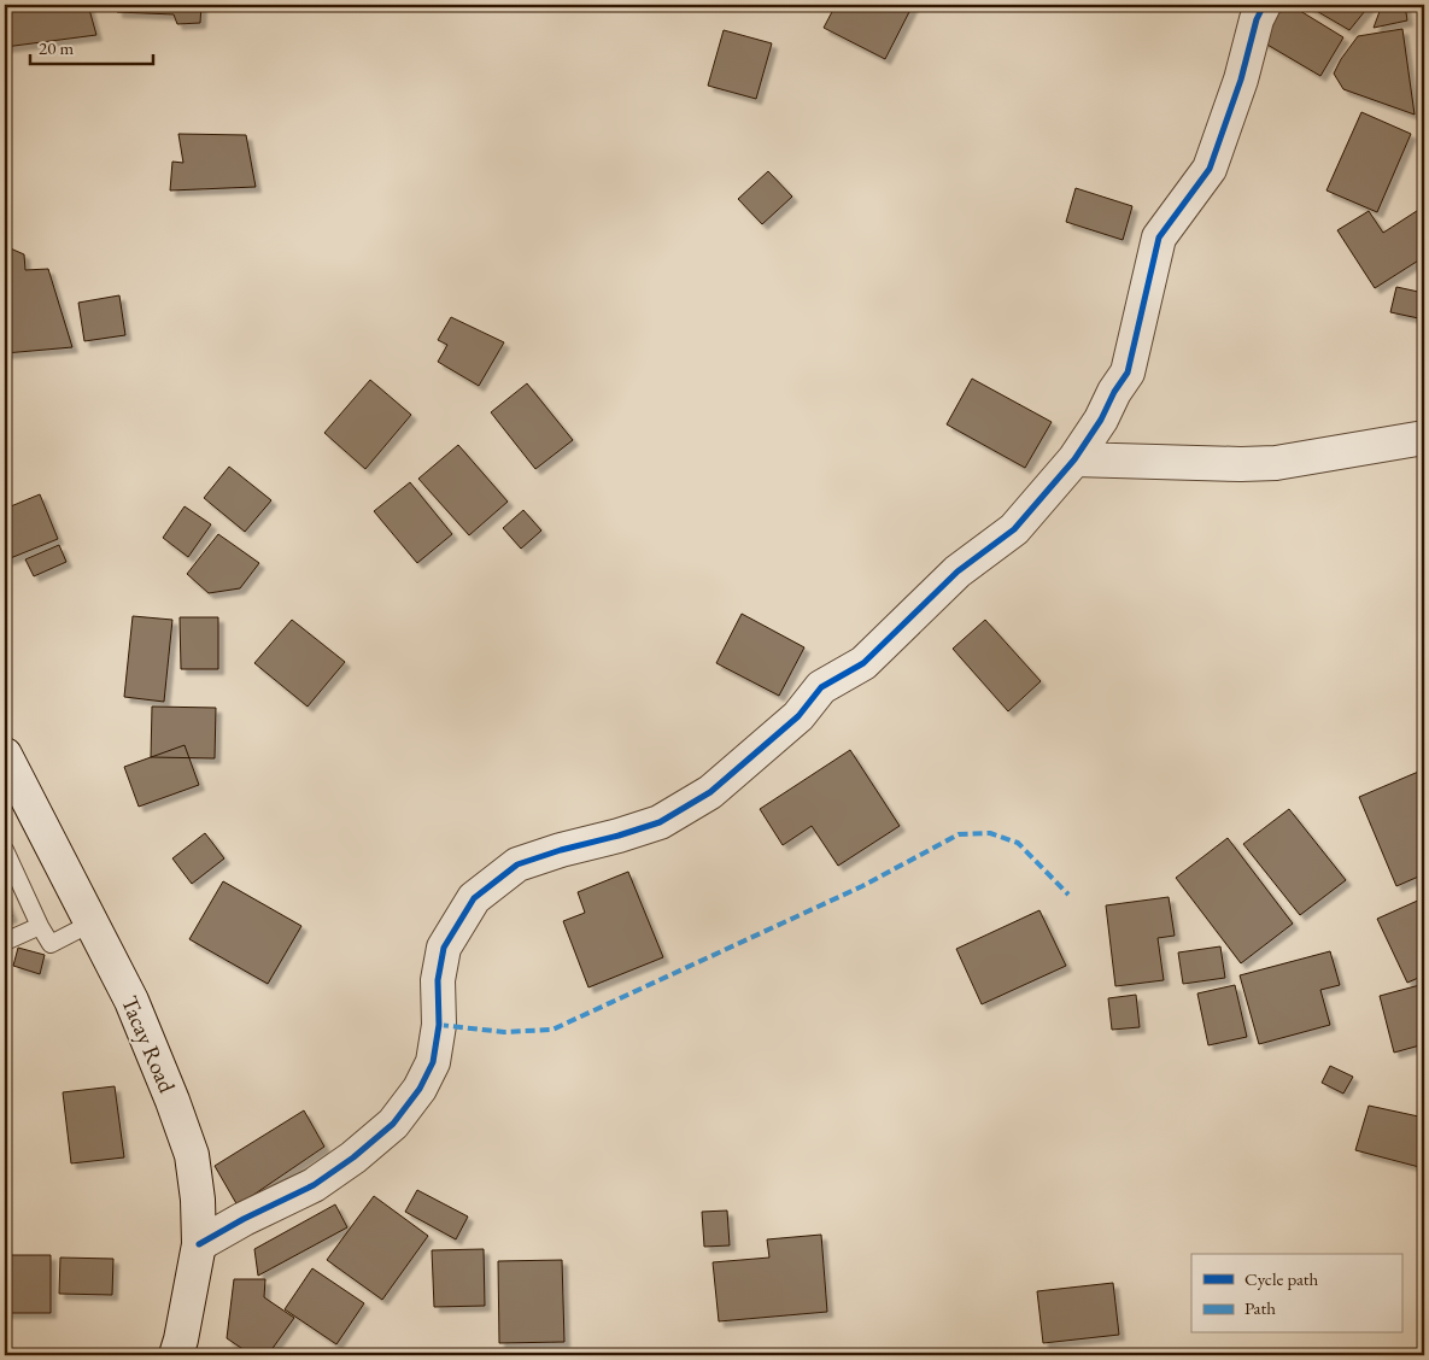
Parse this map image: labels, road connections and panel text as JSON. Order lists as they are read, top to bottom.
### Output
{
  "streets": {
    "street": ["Tacay Road"]
  },
  "legend": ["Cycle path", "Path"],
  "scale_bar": "20 m"
}
